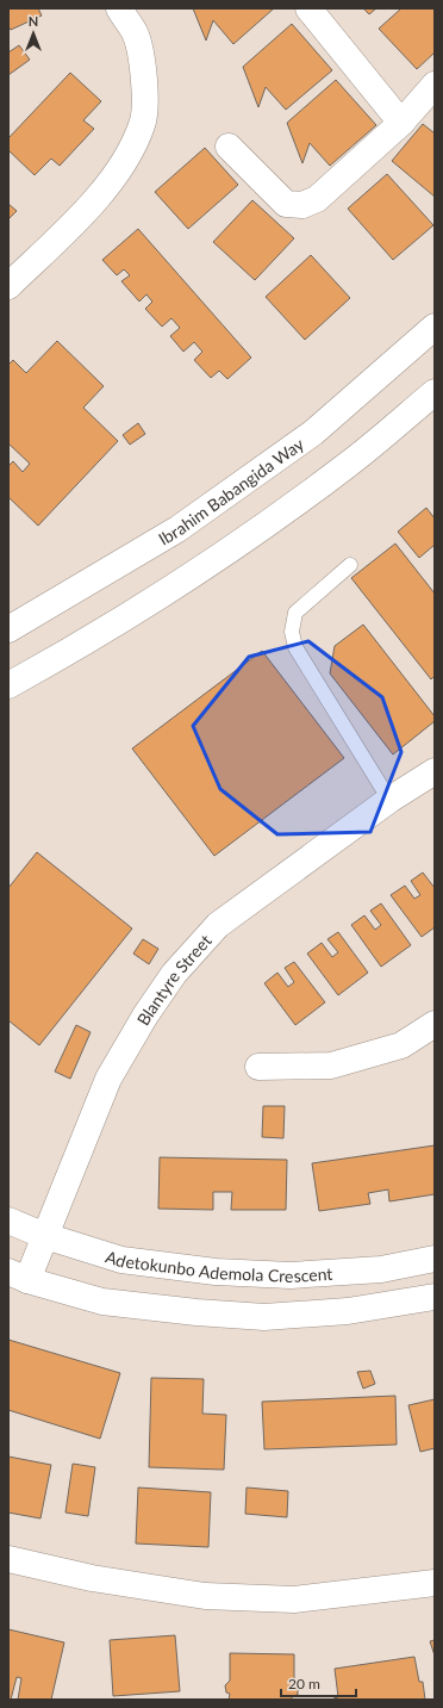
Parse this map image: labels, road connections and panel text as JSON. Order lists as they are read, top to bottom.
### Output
{
  "streets": {
    "street": ["Ibrahim Babangida Way", "Blantyre Street", "Adetokunbo Ademola Crescent"]
  },
  "crossings": [
    ["Blantyre Street", "Adetokunbo Ademola Crescent"]
  ],
  "scale_bar": "20 m",
  "north": "top"
}
